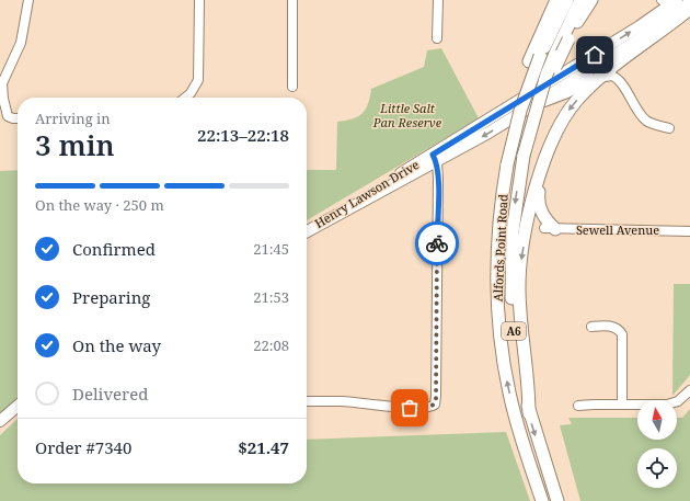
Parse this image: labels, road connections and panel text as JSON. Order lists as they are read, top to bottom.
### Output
{
  "streets": {
    "highway": ["Alfords Point Road", "A6"],
    "main road": ["Henry Lawson Drive"],
    "street": ["Sewell Avenue"]
  },
  "crossings": [
    ["Alfords Point Road", "A6"]
  ],
  "parks": ["Little Salt Pan Reserve"],
  "north": "top",
  "page": {
    "heading": ["3 min", "Arriving in", "22:13–22:18"],
    "panel": ["Order #7340", "$21.47"],
    "bar": "On the way · 250 m",
    "list": [
      ["Confirmed", "21:45"],
      ["Preparing", "21:53"],
      ["On the way", "22:08"],
      "Delivered"
    ]
  }
}
